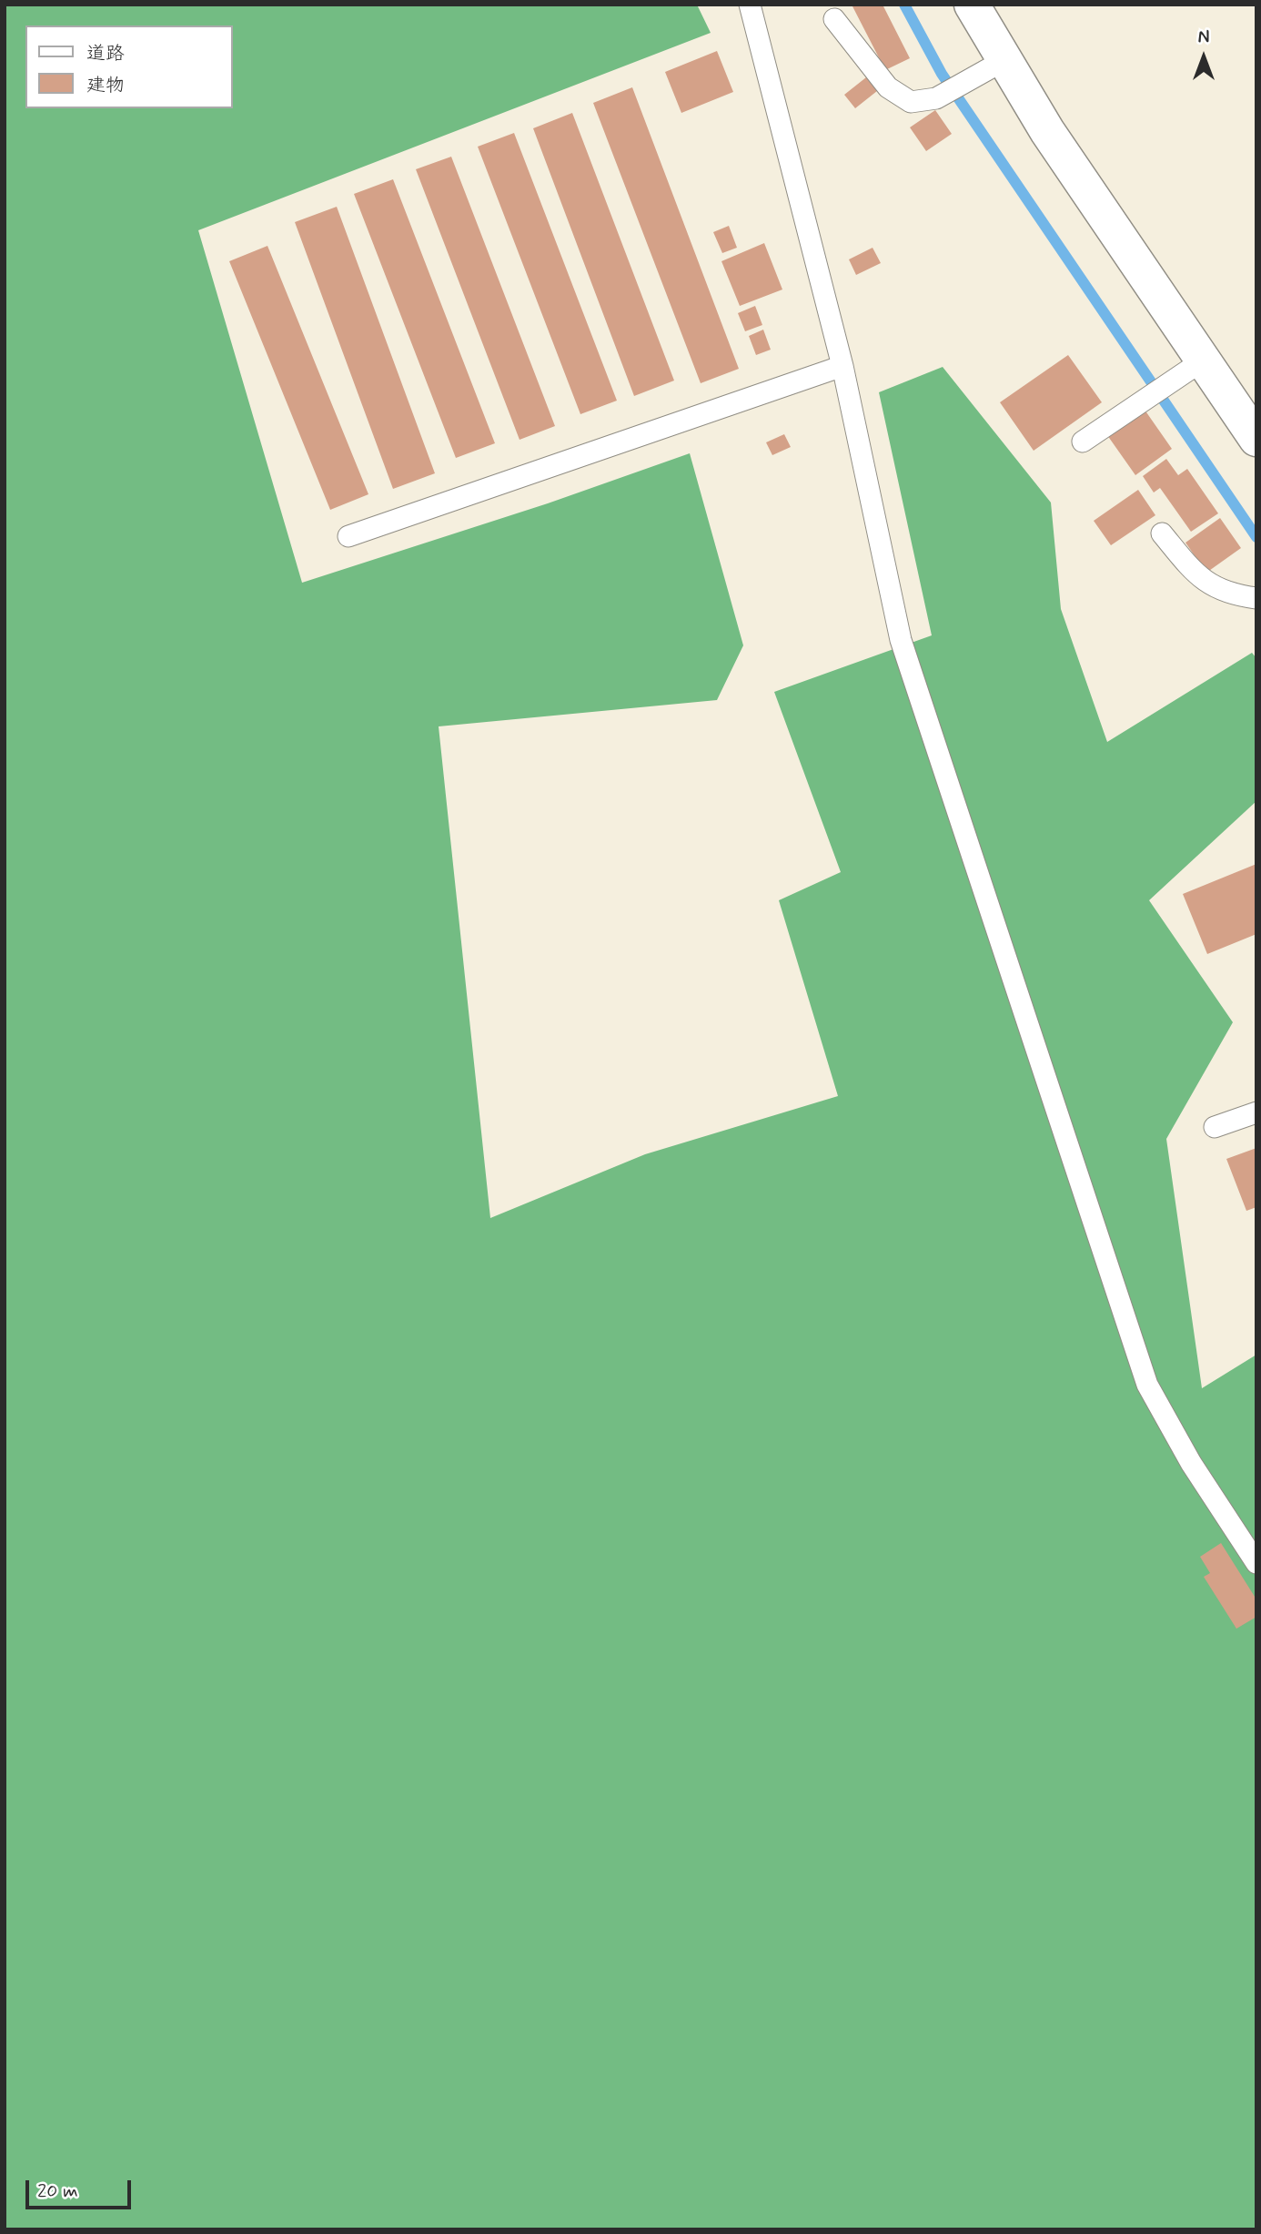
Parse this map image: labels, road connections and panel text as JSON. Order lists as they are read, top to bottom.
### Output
{
  "legend": ["道路", "建物"],
  "scale_bar": "20 m",
  "north": "top"
}
